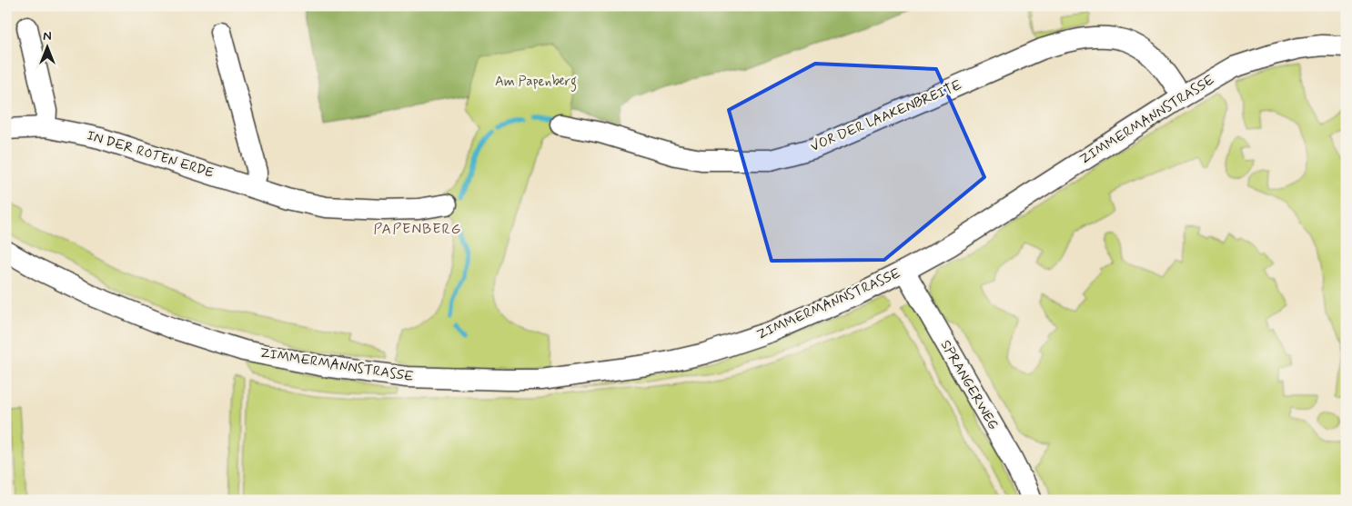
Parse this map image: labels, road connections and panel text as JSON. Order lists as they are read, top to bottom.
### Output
{
  "streets": {
    "street": [
      "VOR DER LAAKENBREITE",
      "ZIMMERMANNSTRASSE",
      "IN DER ROTEN ERDE",
      "SPRANGERWEG"
    ]
  },
  "crossings": [
    ["VOR DER LAAKENBREITE", "ZIMMERMANNSTRASSE"],
    ["ZIMMERMANNSTRASSE", "SPRANGERWEG"]
  ],
  "districts": ["PAPENBERG"],
  "parks": ["Am Papenberg"],
  "north": "top"
}
